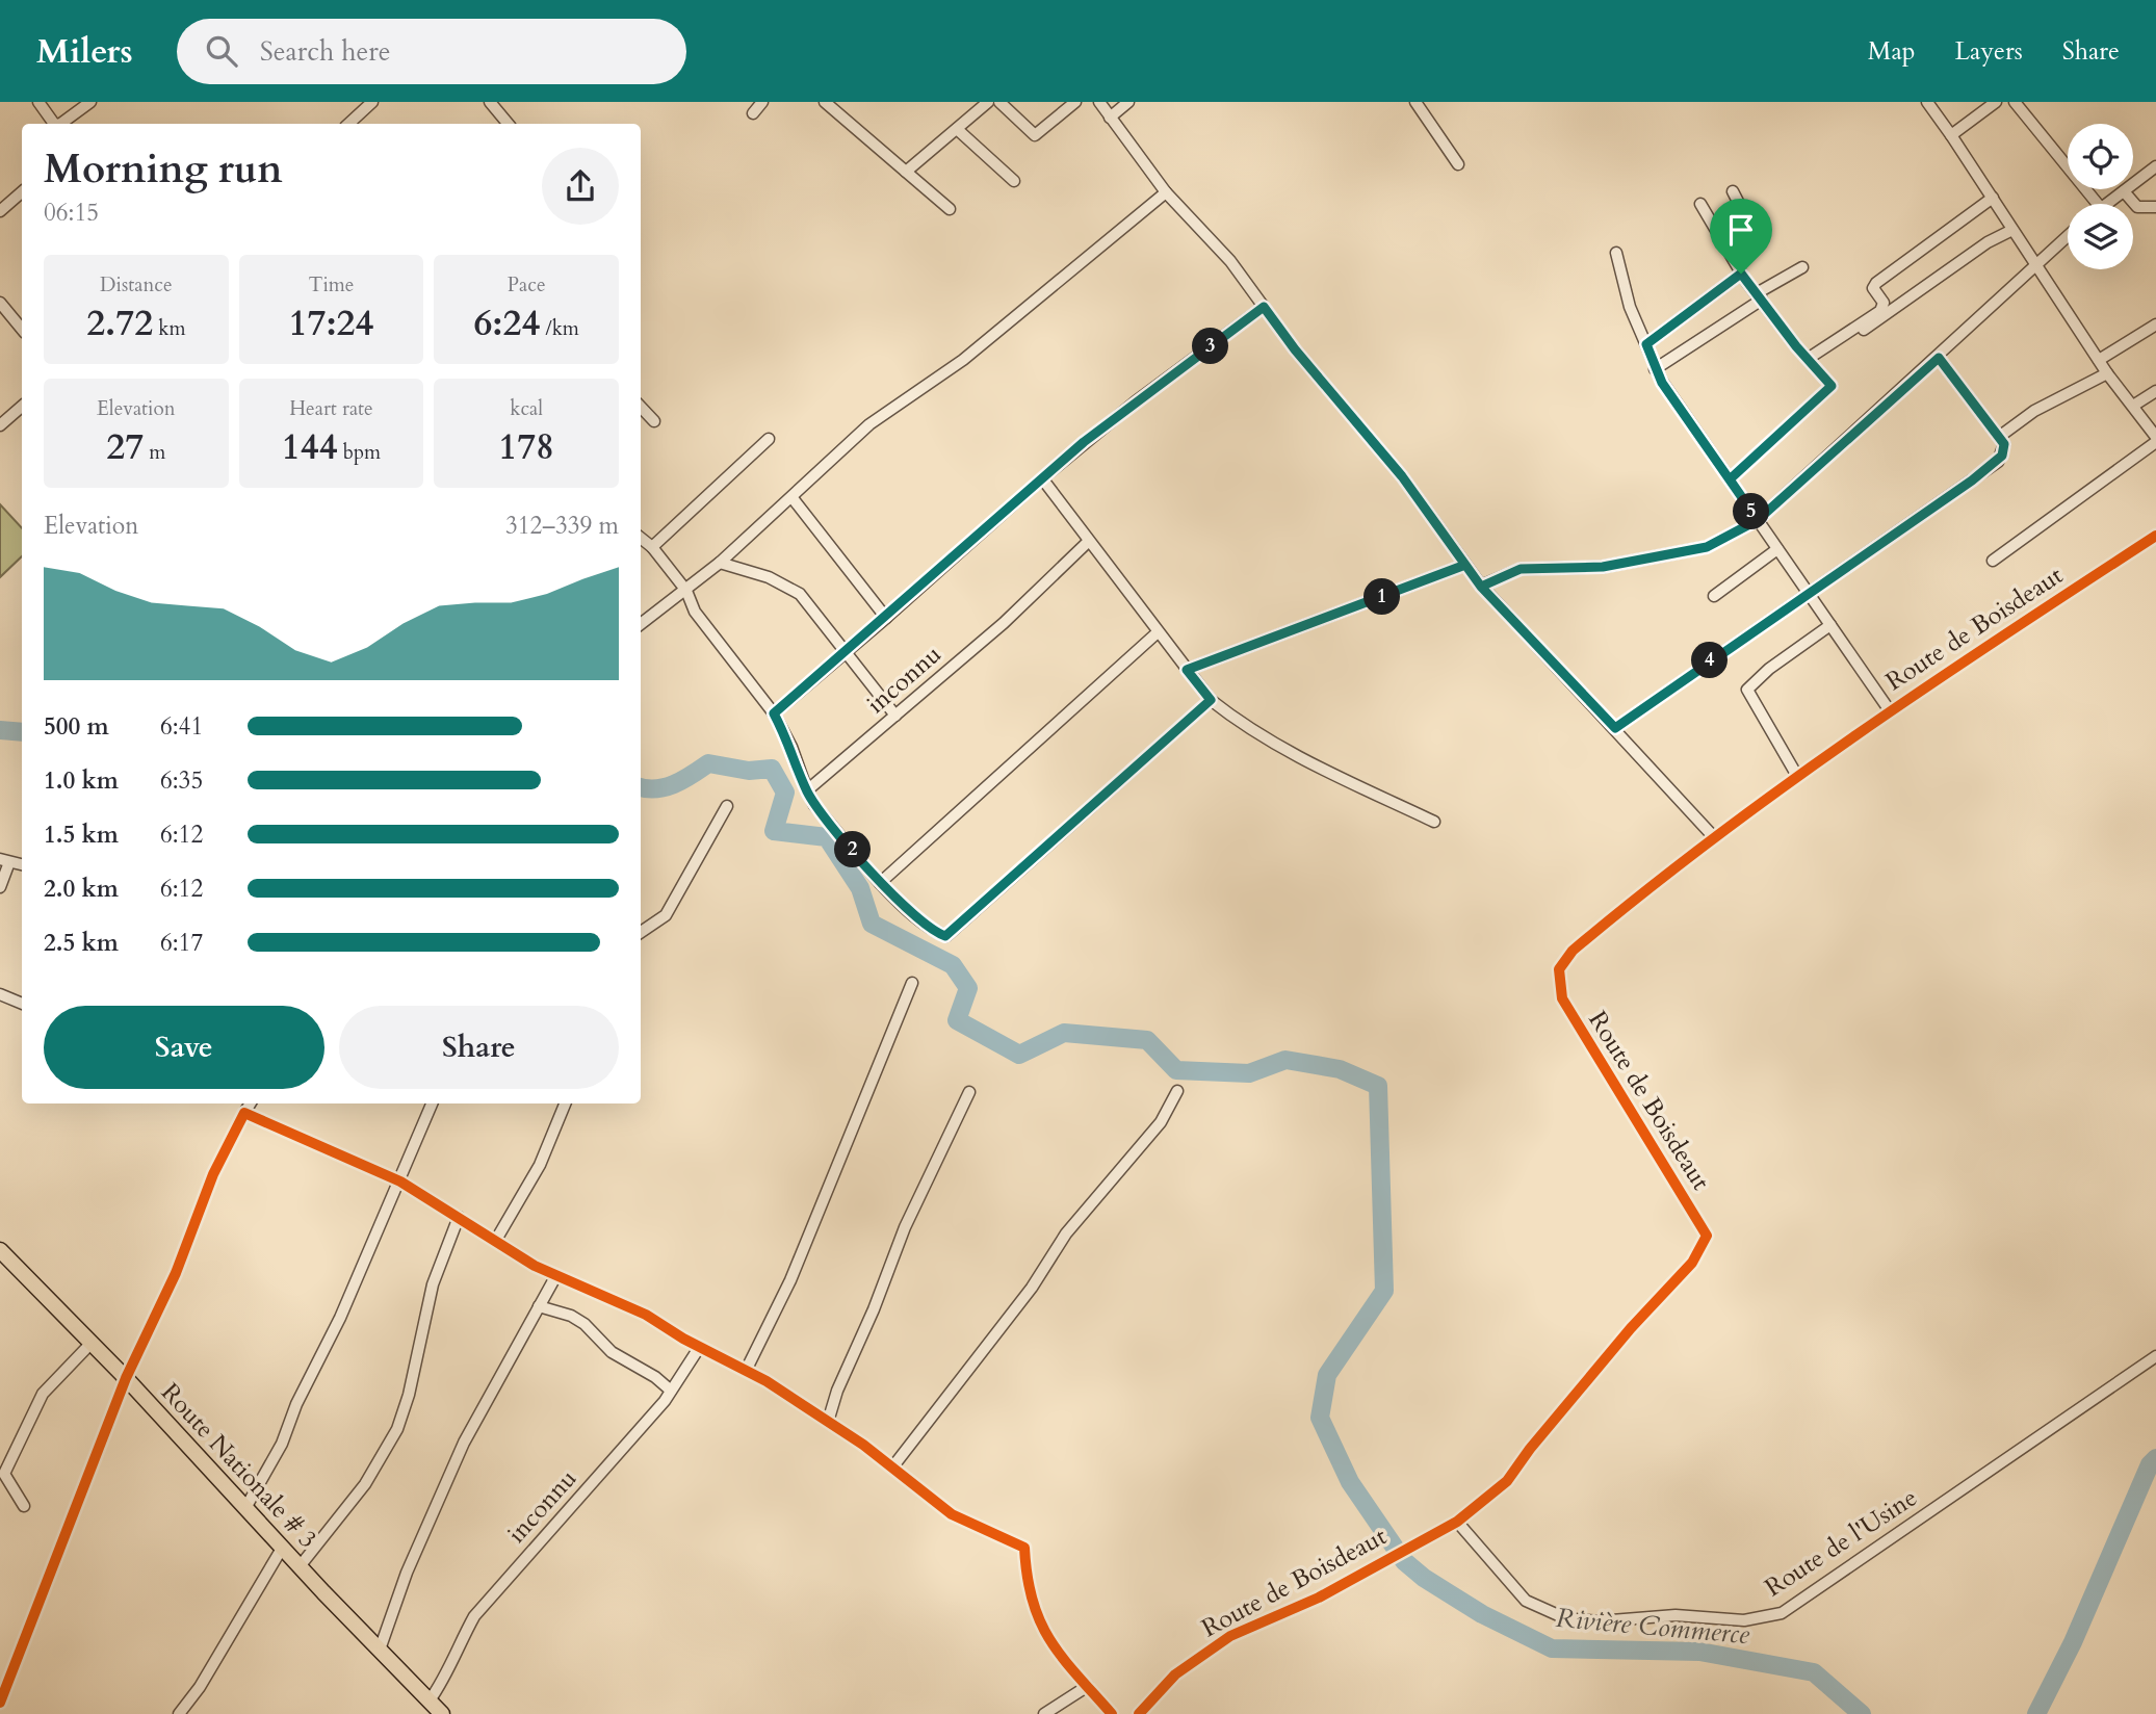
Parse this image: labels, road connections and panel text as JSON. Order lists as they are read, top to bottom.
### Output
{
  "streets": {
    "main road": ["Route Nationale # 3"],
    "street": ["Route de Boisdeaut", "inconnu", "Route de l'Usine"]
  },
  "crossings": [
    ["Route de Boisdeaut", "Route de l'Usine"],
    ["inconnu", "Route Nationale # 3"]
  ],
  "water": ["Rivière Commerce"],
  "page": {
    "header": "Milers",
    "search": "Search here",
    "nav": ["Map", "Layers", "Share"],
    "heading": ["Morning run", "06:15"],
    "stats": [
      ["Distance", "2.72 km"],
      ["Time", "17:24"],
      ["Pace", "6:24 /km"],
      ["Elevation", "27 m"],
      ["Heart rate", "144 bpm"],
      ["kcal", "178"]
    ],
    "pins": [
      "3",
      "5",
      "1",
      "4",
      "2"
    ],
    "chart": ["Elevation", "312–339 m"],
    "list": [
      {
        "name": "500 m",
        "note": "6:41"
      },
      {
        "name": "1.0 km",
        "note": "6:35"
      },
      {
        "name": "1.5 km",
        "note": "6:12"
      },
      {
        "name": "2.0 km",
        "note": "6:12"
      },
      {
        "name": "2.5 km",
        "note": "6:17"
      }
    ],
    "buttons": ["Save", "Share"]
  }
}
